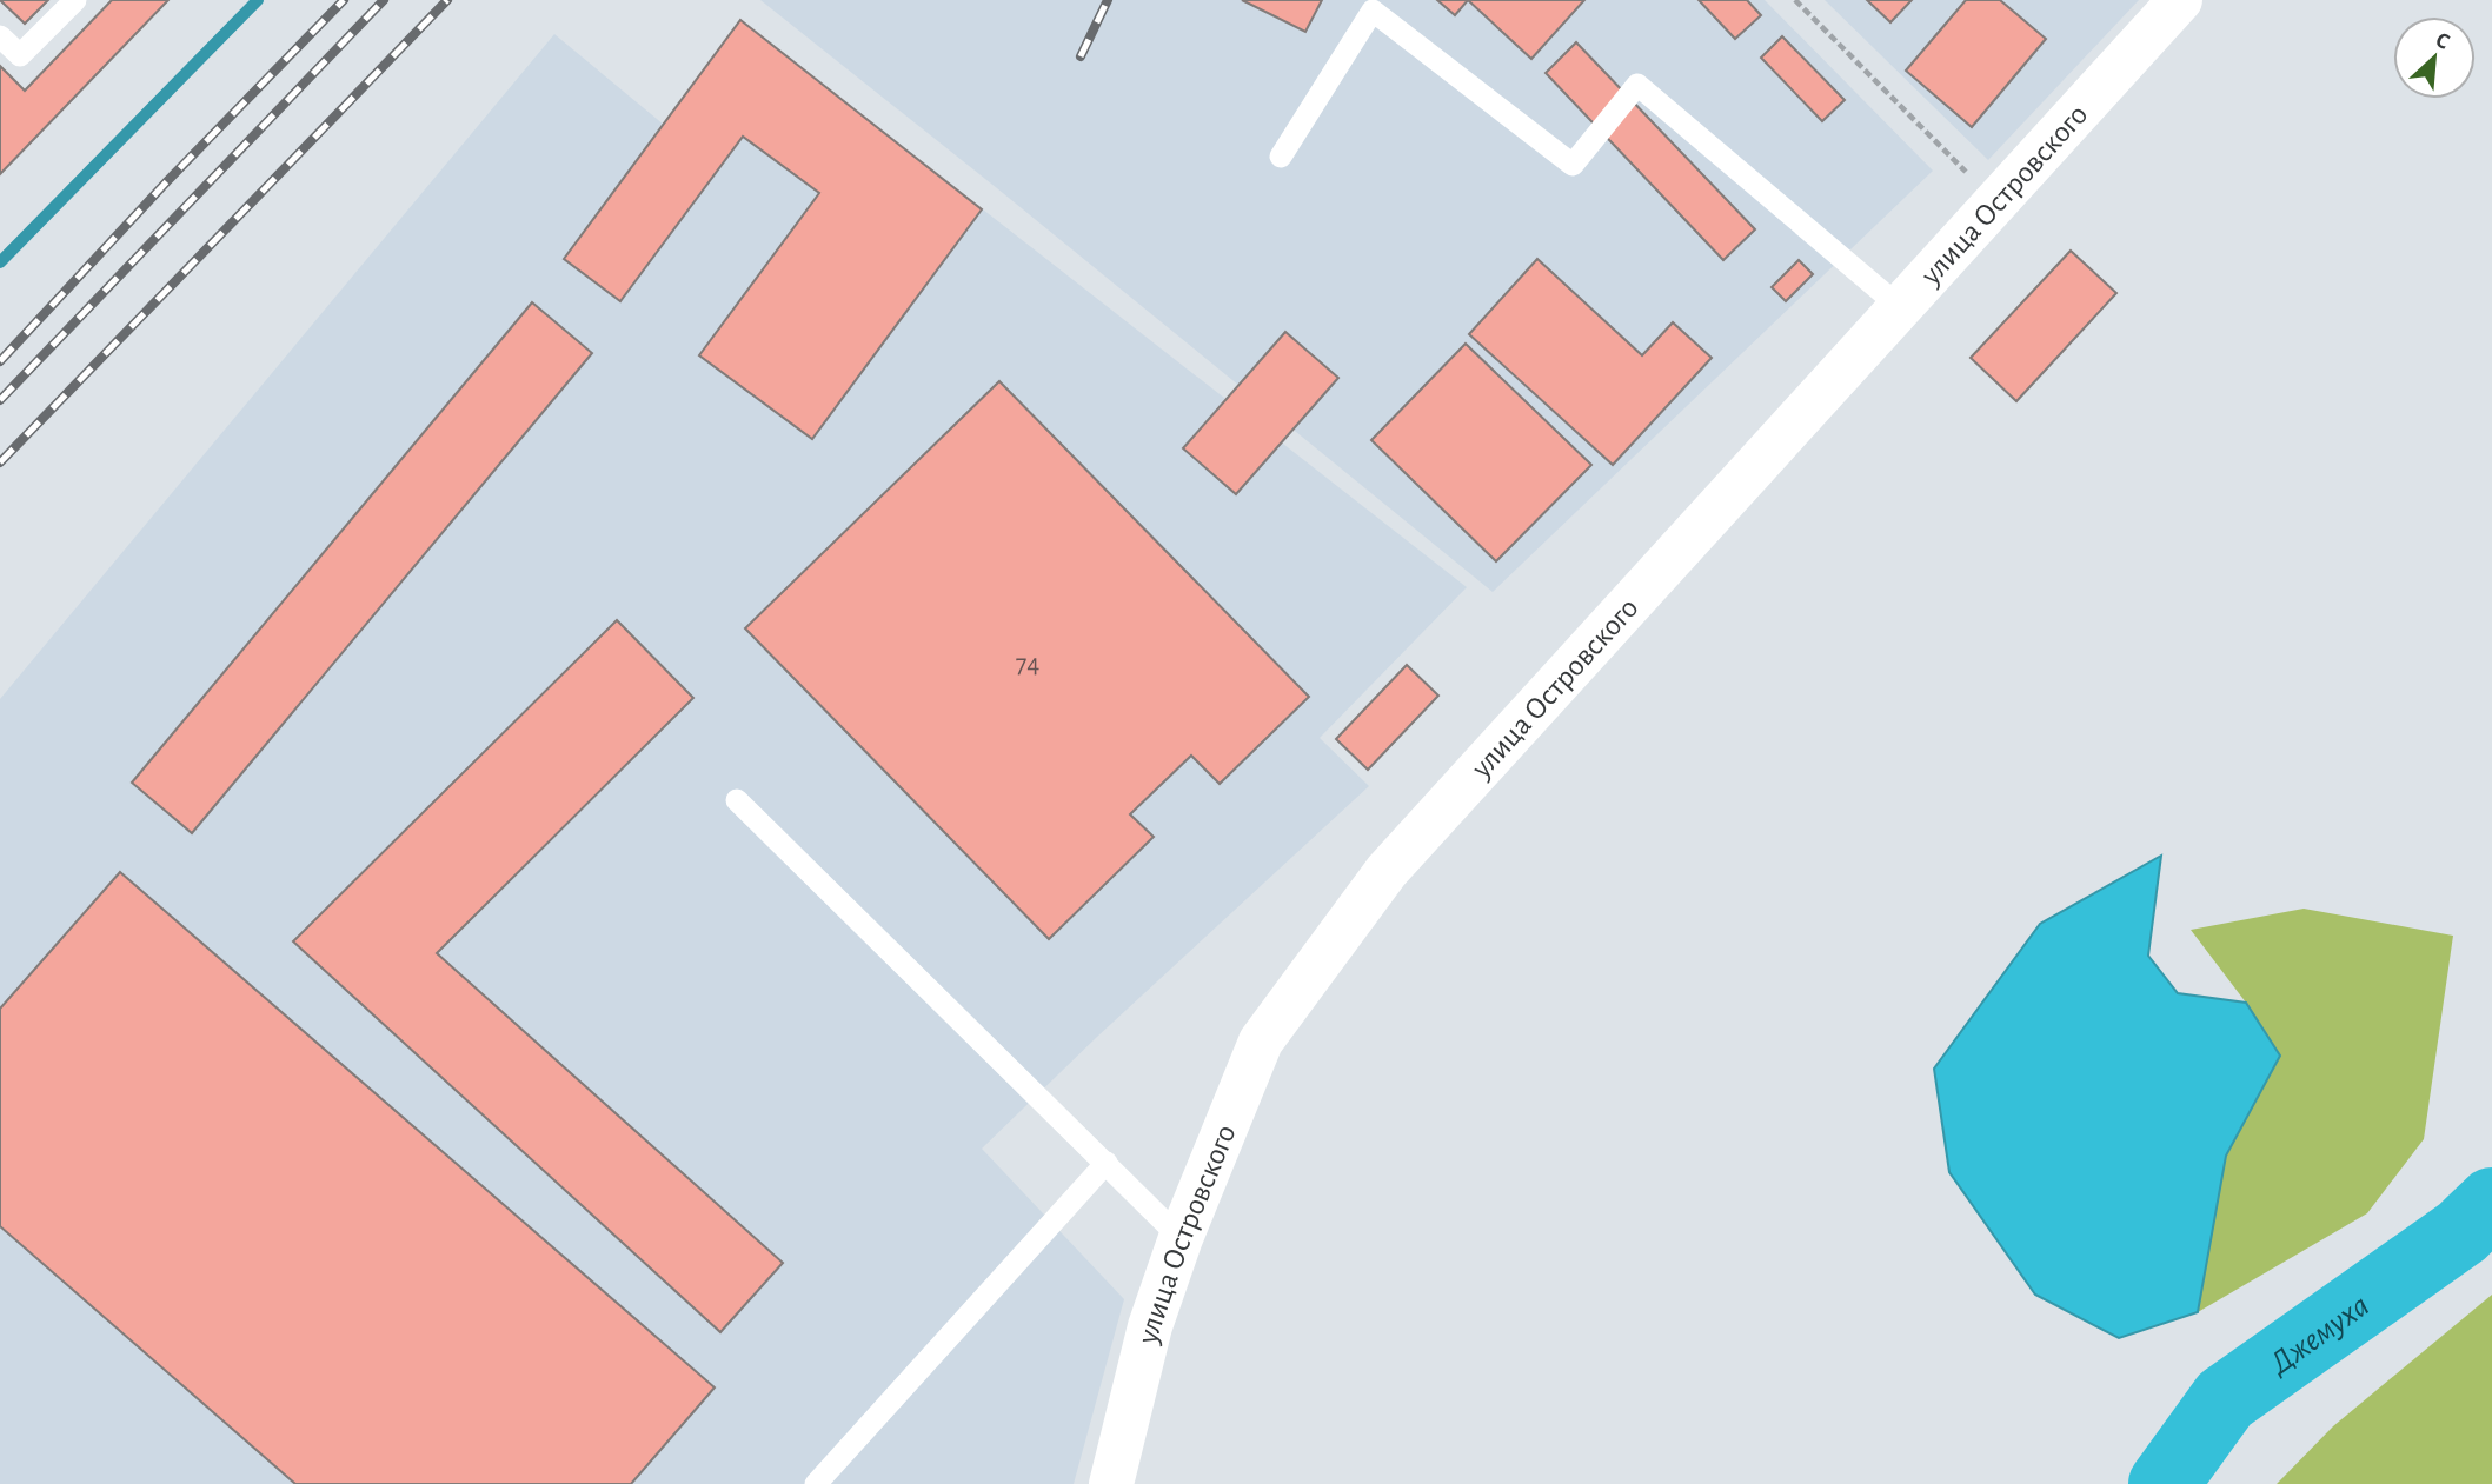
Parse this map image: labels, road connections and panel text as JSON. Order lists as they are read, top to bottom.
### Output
{
  "streets": {
    "street": ["улица Островского"]
  },
  "water": ["Джемуха"],
  "house_numbers": ["74"],
  "north": "top right"
}
